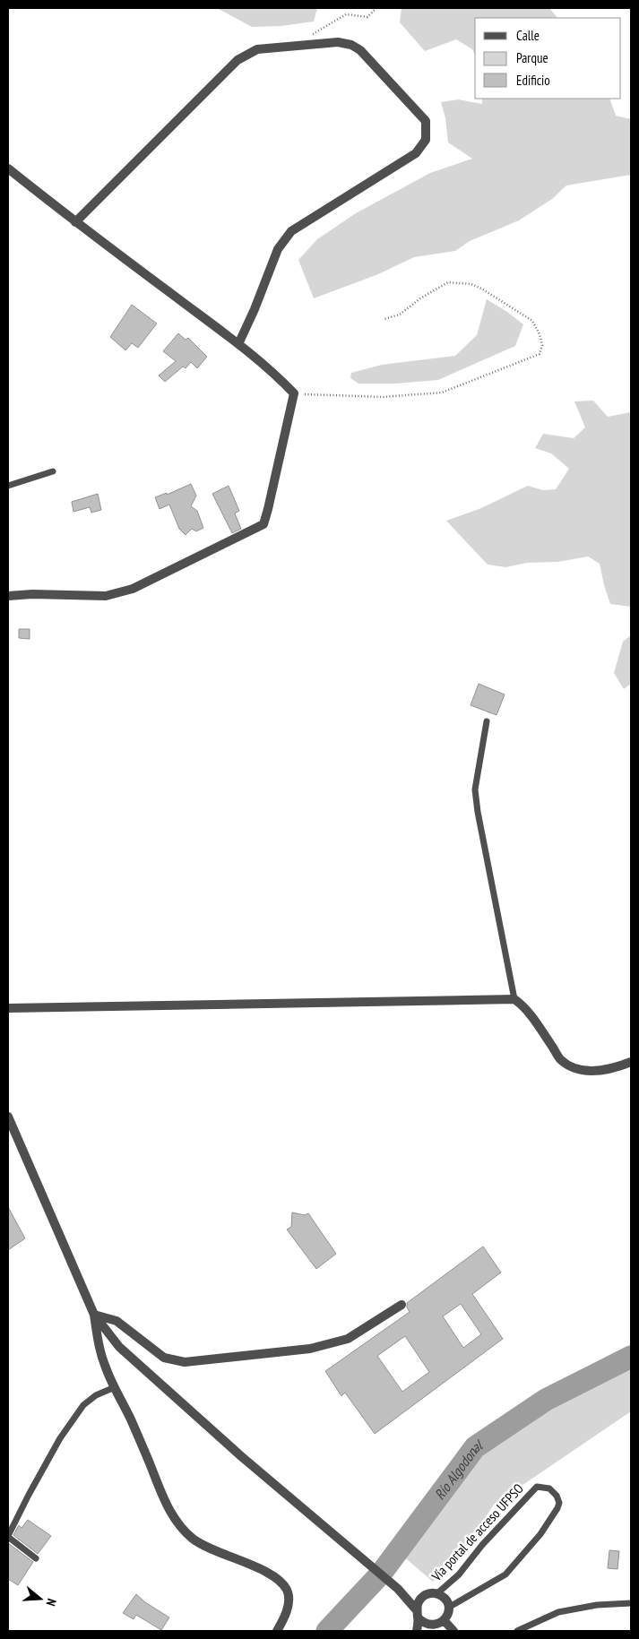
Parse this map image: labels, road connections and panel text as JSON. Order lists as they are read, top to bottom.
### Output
{
  "streets": {
    "lane": ["Vía portal de acceso UFPSO"]
  },
  "water": ["Río Algodonal"],
  "legend": ["Calle", "Parque", "Edificio"],
  "north": "right"
}
